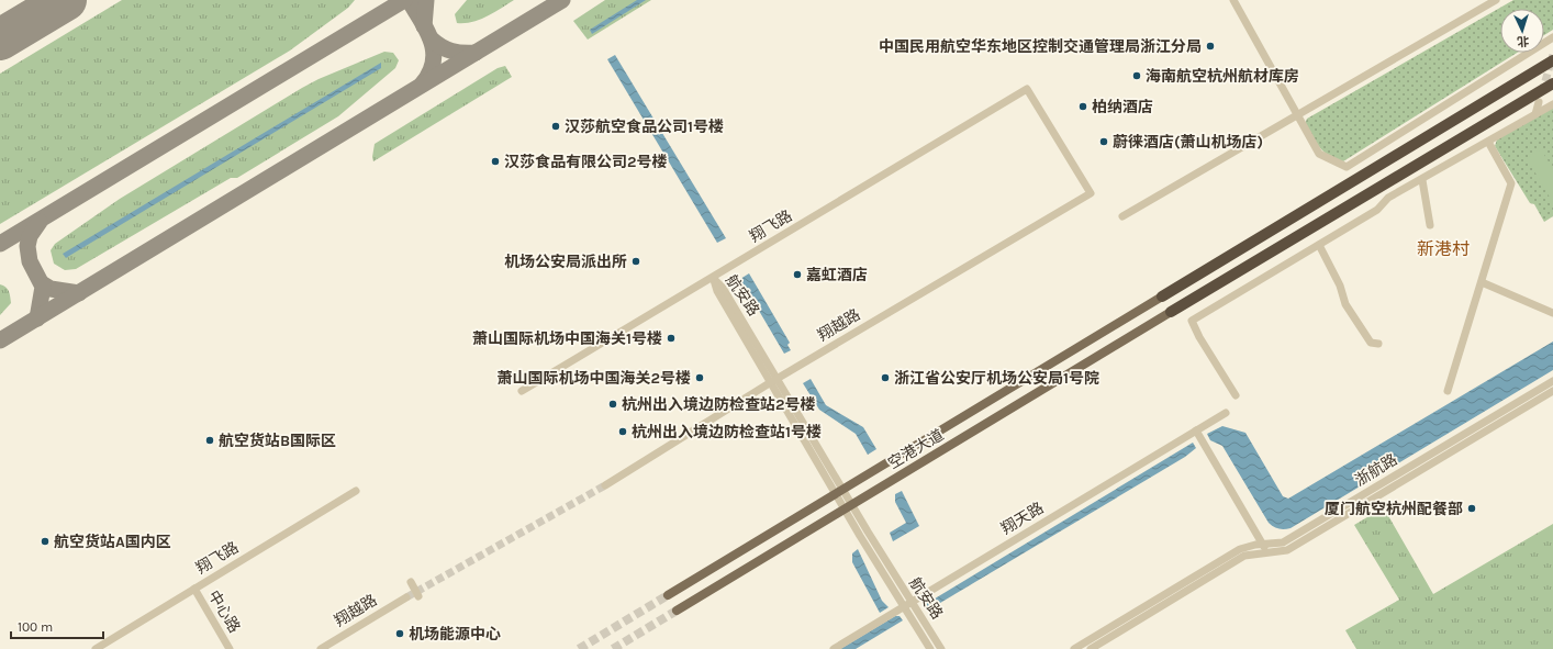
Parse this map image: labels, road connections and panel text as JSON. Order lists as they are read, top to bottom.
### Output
{
  "streets": {
    "main road": ["空港大道"],
    "street": [
      "翔飞路",
      "航安路",
      "翔越路",
      "浙航路",
      "翔天路",
      "中心路"
    ]
  },
  "crossings": [
    ["翔飞路", "航安路"],
    ["翔飞路", "翔越路"],
    ["翔飞路", "中心路"],
    ["航安路", "翔越路"],
    ["航安路", "空港大道"],
    ["航安路", "翔天路"]
  ],
  "districts": ["新港村"],
  "places": [
    "中国民用航空华东地区控制交通管理局浙江分局",
    "海南航空杭州航材库房",
    "柏纳酒店",
    "汉莎航空食品公司1号楼",
    "蔚徕酒店(萧山机场店)",
    "汉莎食品有限公司2号楼",
    "机场公安局派出所",
    "嘉虹酒店",
    "萧山国际机场中国海关1号楼",
    "萧山国际机场中国海关2号楼",
    "浙江省公安厅机场公安局1号院",
    "杭州出入境边防检查站2号楼",
    "杭州出入境边防检查站1号楼",
    "航空货站B国际区",
    "厦门航空杭州配餐部",
    "航空货站A国内区",
    "机场能源中心"
  ],
  "scale_bar": "100 m",
  "north": "bottom"
}
